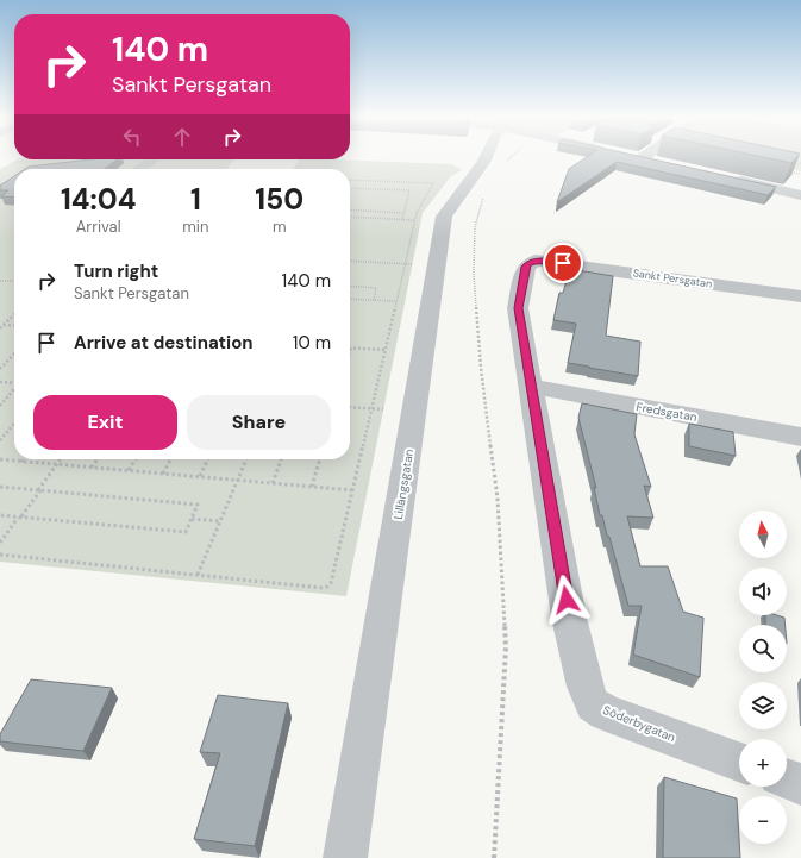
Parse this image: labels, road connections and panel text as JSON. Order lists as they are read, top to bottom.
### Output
{
  "streets": {
    "street": [
      "Sankt Persgatan",
      "Fredsgatan",
      "Lillängsgatan",
      "Söderbygatan"
    ]
  },
  "crossings": [
    ["Sankt Persgatan", "Söderbygatan"],
    ["Fredsgatan", "Söderbygatan"]
  ],
  "north": "top",
  "page": {
    "turn": ["140 m", "Sankt Persgatan"],
    "eta": [
      "14:04",
      "Arrival",
      "1",
      "min",
      "150",
      "m"
    ],
    "list": [
      {
        "name": "Turn right",
        "note": "Sankt Persgatan",
        "value": "140 m"
      },
      {
        "name": "Arrive at destination",
        "value": "10 m"
      }
    ],
    "buttons": ["Exit", "Share"],
    "map_buttons": ["+", "−"]
  }
}
